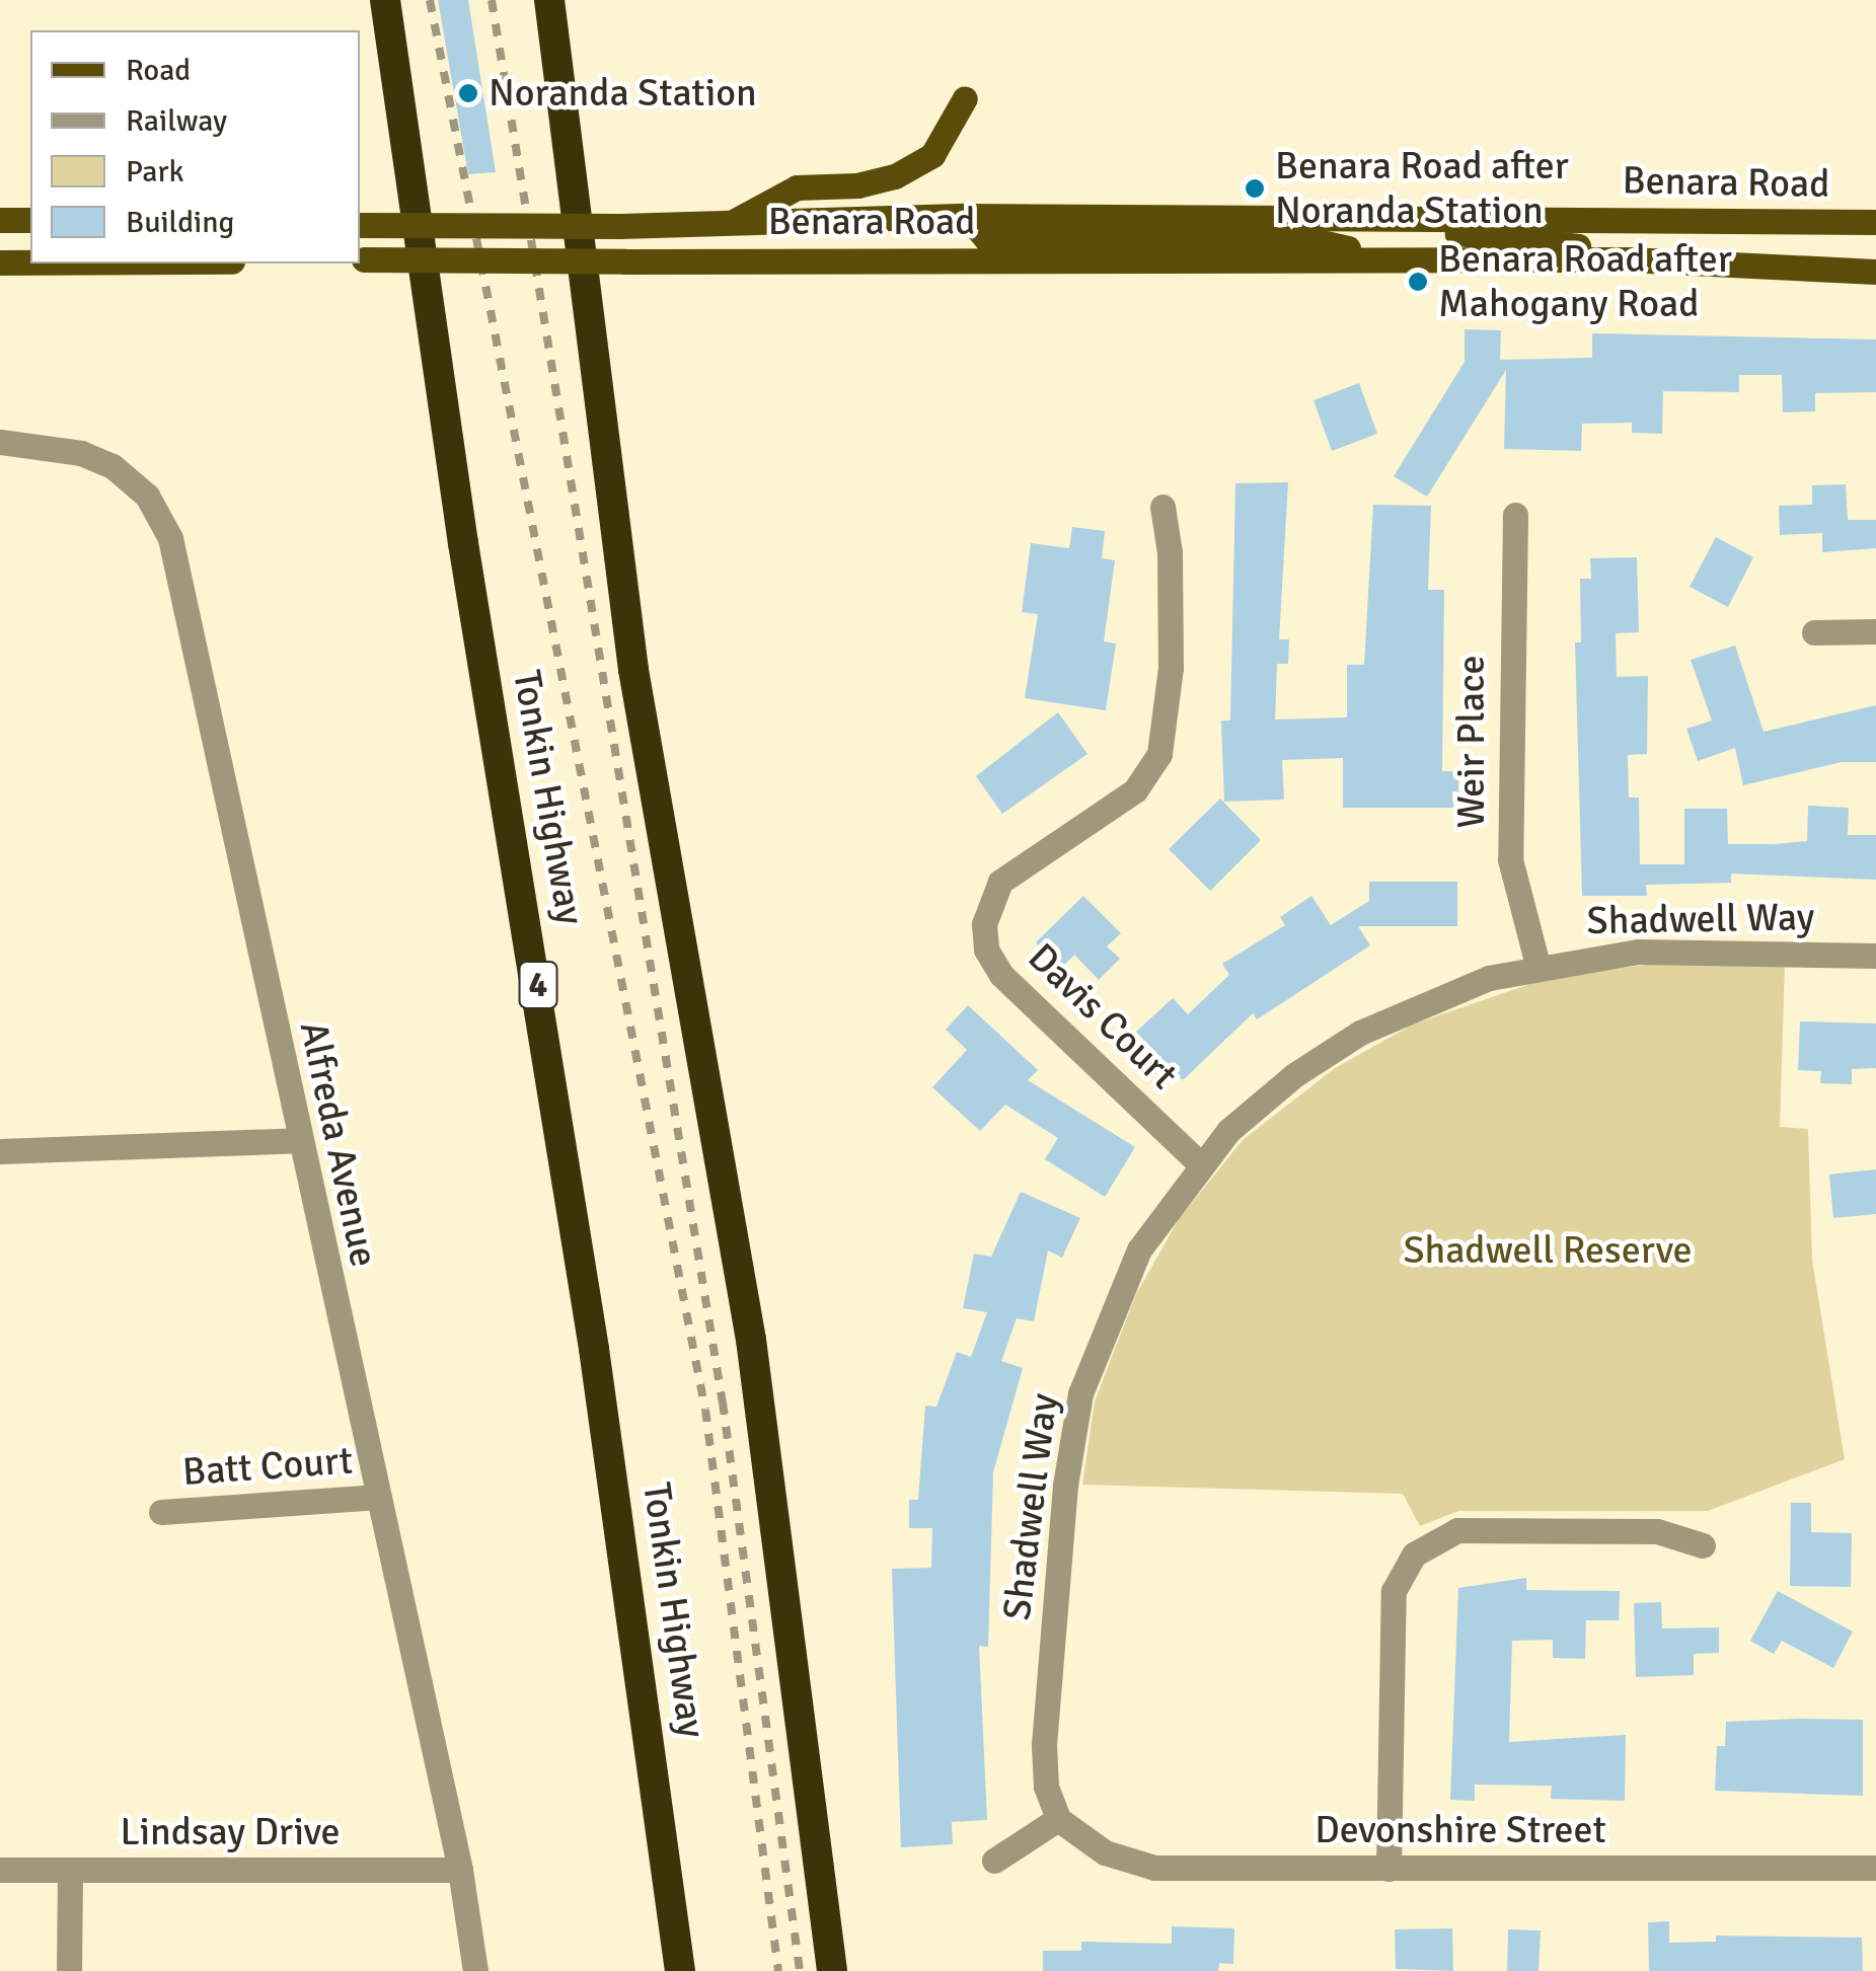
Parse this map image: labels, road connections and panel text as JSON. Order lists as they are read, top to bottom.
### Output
{
  "streets": {
    "highway": ["Tonkin Highway", "4"],
    "main road": ["Benara Road"],
    "street": [
      "Weir Place",
      "Shadwell Way",
      "Davis Court",
      "Alfreda Avenue",
      "Batt Court",
      "Devonshire Street",
      "Lindsay Drive"
    ]
  },
  "crossings": [
    ["Weir Place", "Shadwell Way"],
    ["Shadwell Way", "Davis Court"],
    ["Shadwell Way", "Devonshire Street"],
    ["Alfreda Avenue", "Batt Court"],
    ["Alfreda Avenue", "Lindsay Drive"]
  ],
  "parks": ["Shadwell Reserve"],
  "places": ["Noranda Station", "Benara Road after Noranda Station", "Benara Road after Mahogany Road"],
  "legend": [
    "Road",
    "Railway",
    "Park",
    "Building"
  ]
}
